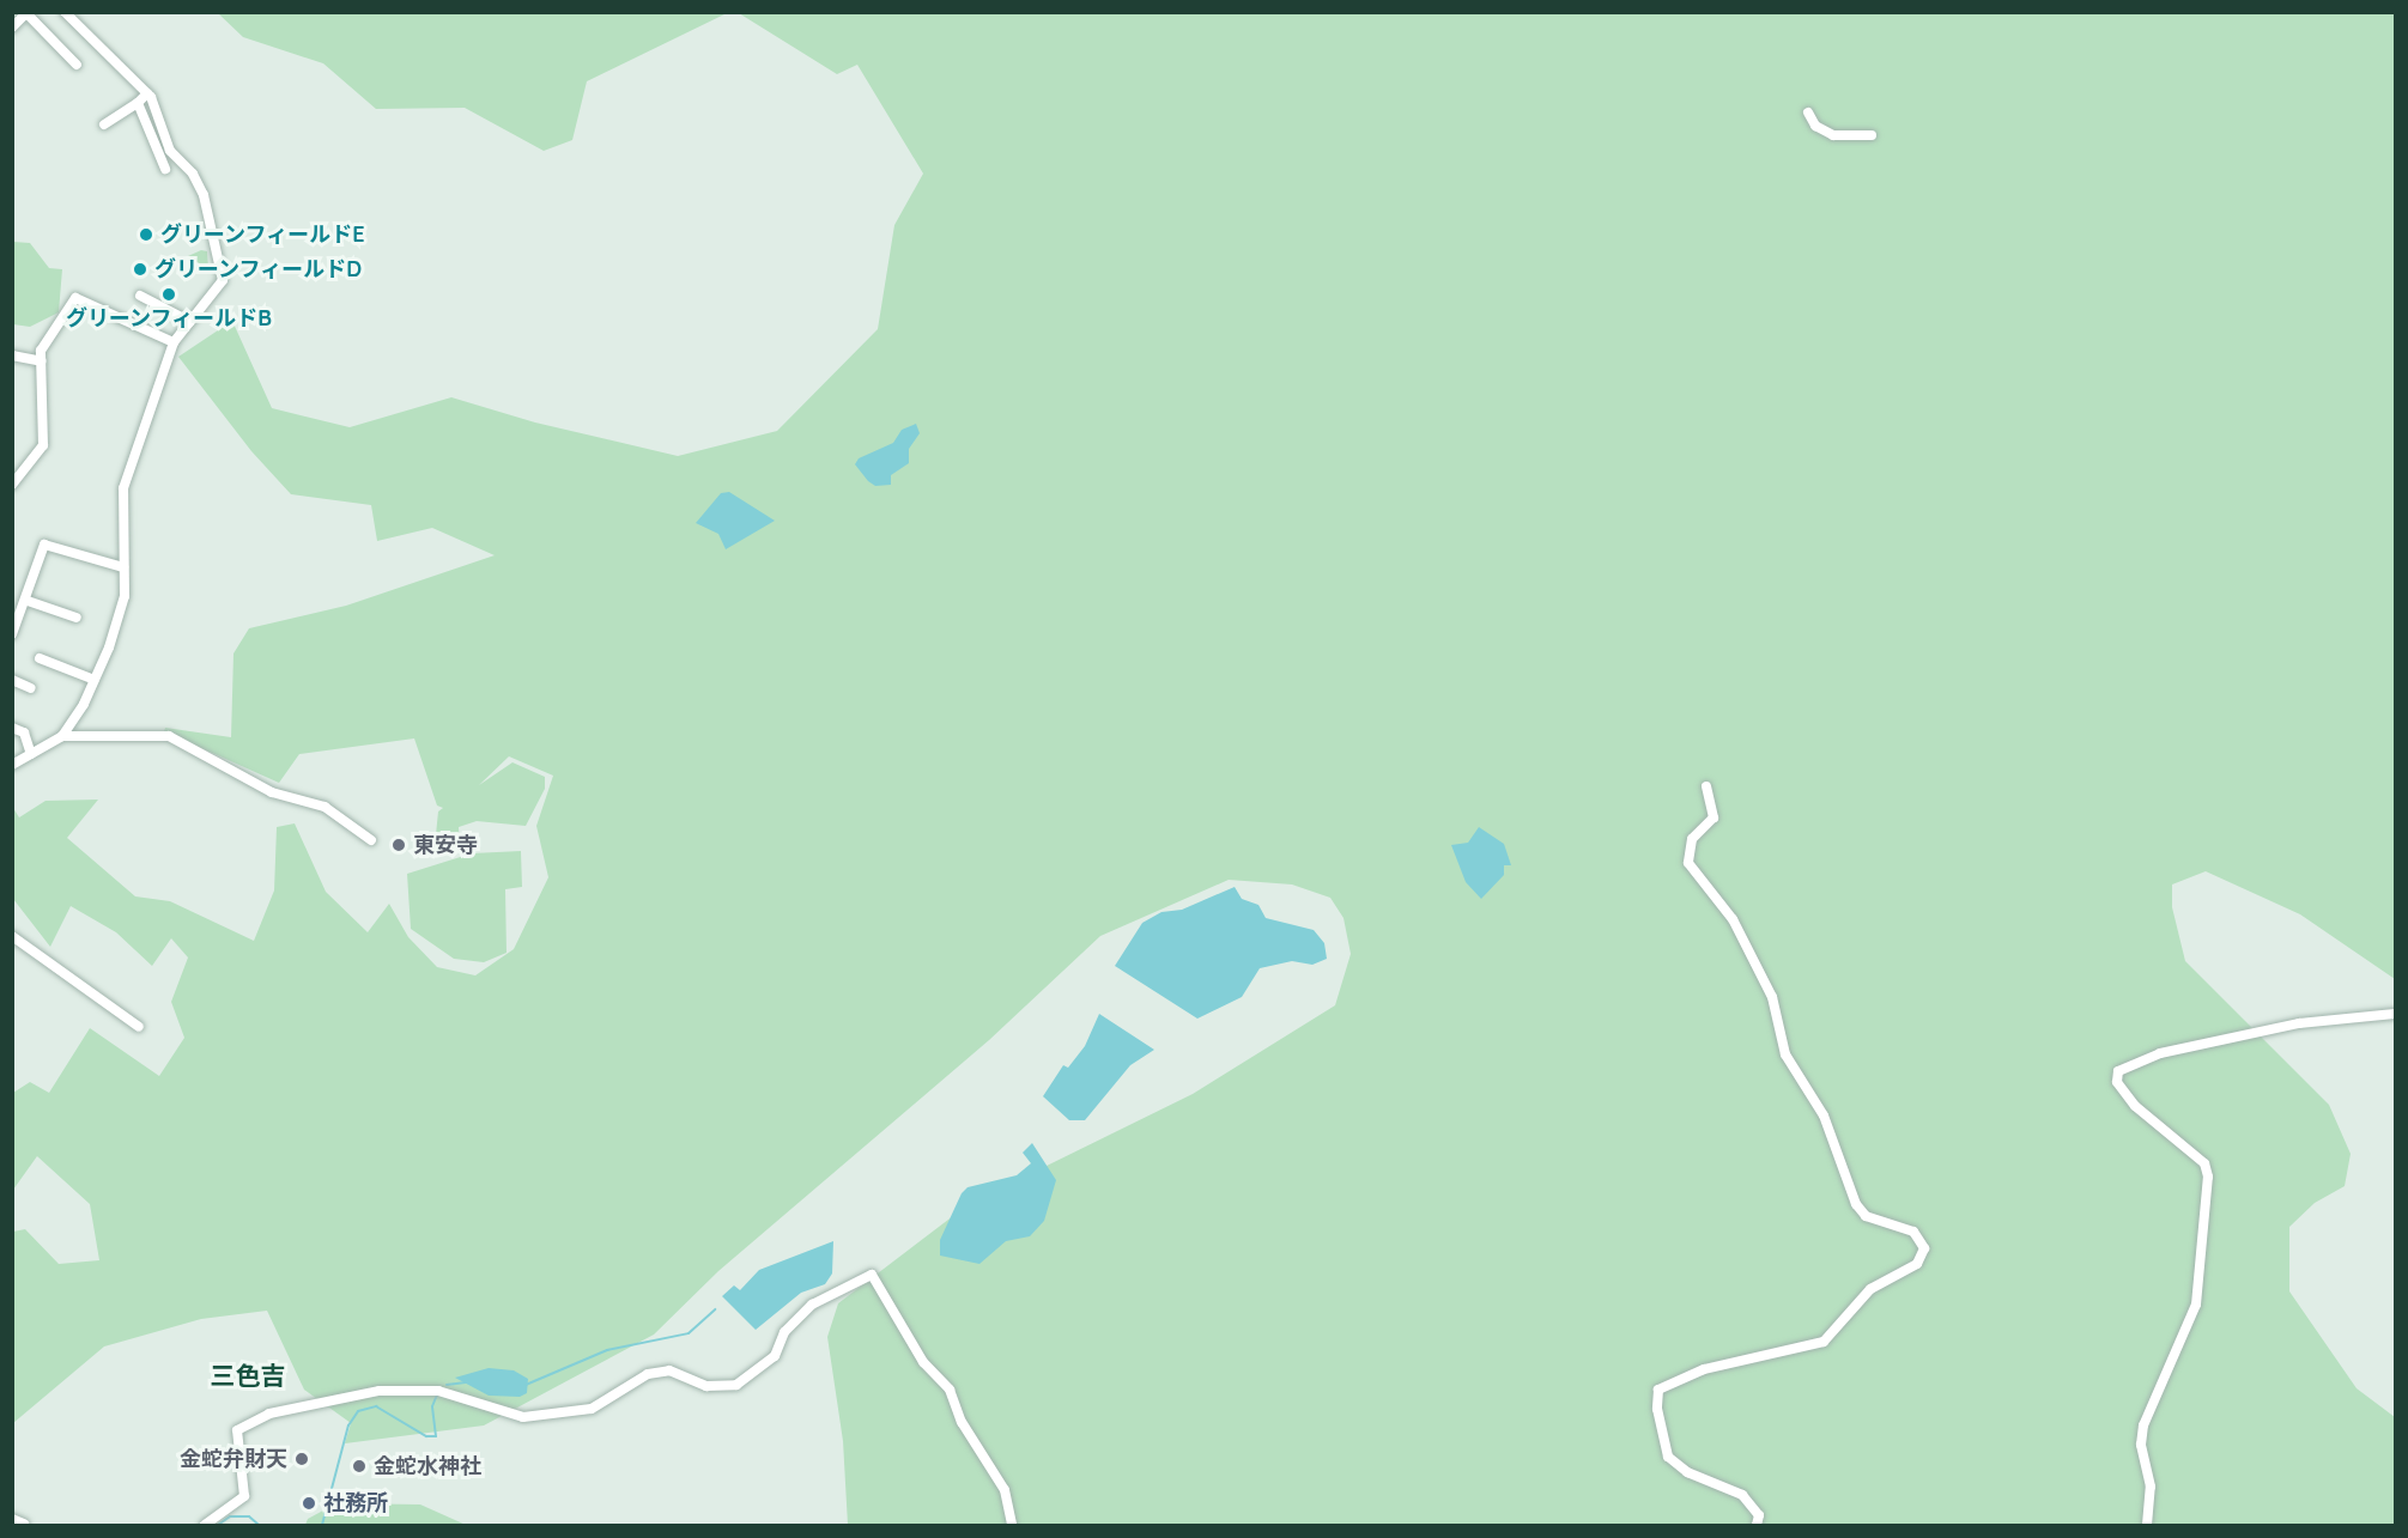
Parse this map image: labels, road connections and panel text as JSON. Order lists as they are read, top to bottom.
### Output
{
  "districts": ["三色吉"],
  "places": [
    "グリーンフィールドE",
    "グリーンフィールドD",
    "グリーンフィールドB",
    "東安寺",
    "金蛇弁財天",
    "金蛇水神社",
    "社務所"
  ]
}
